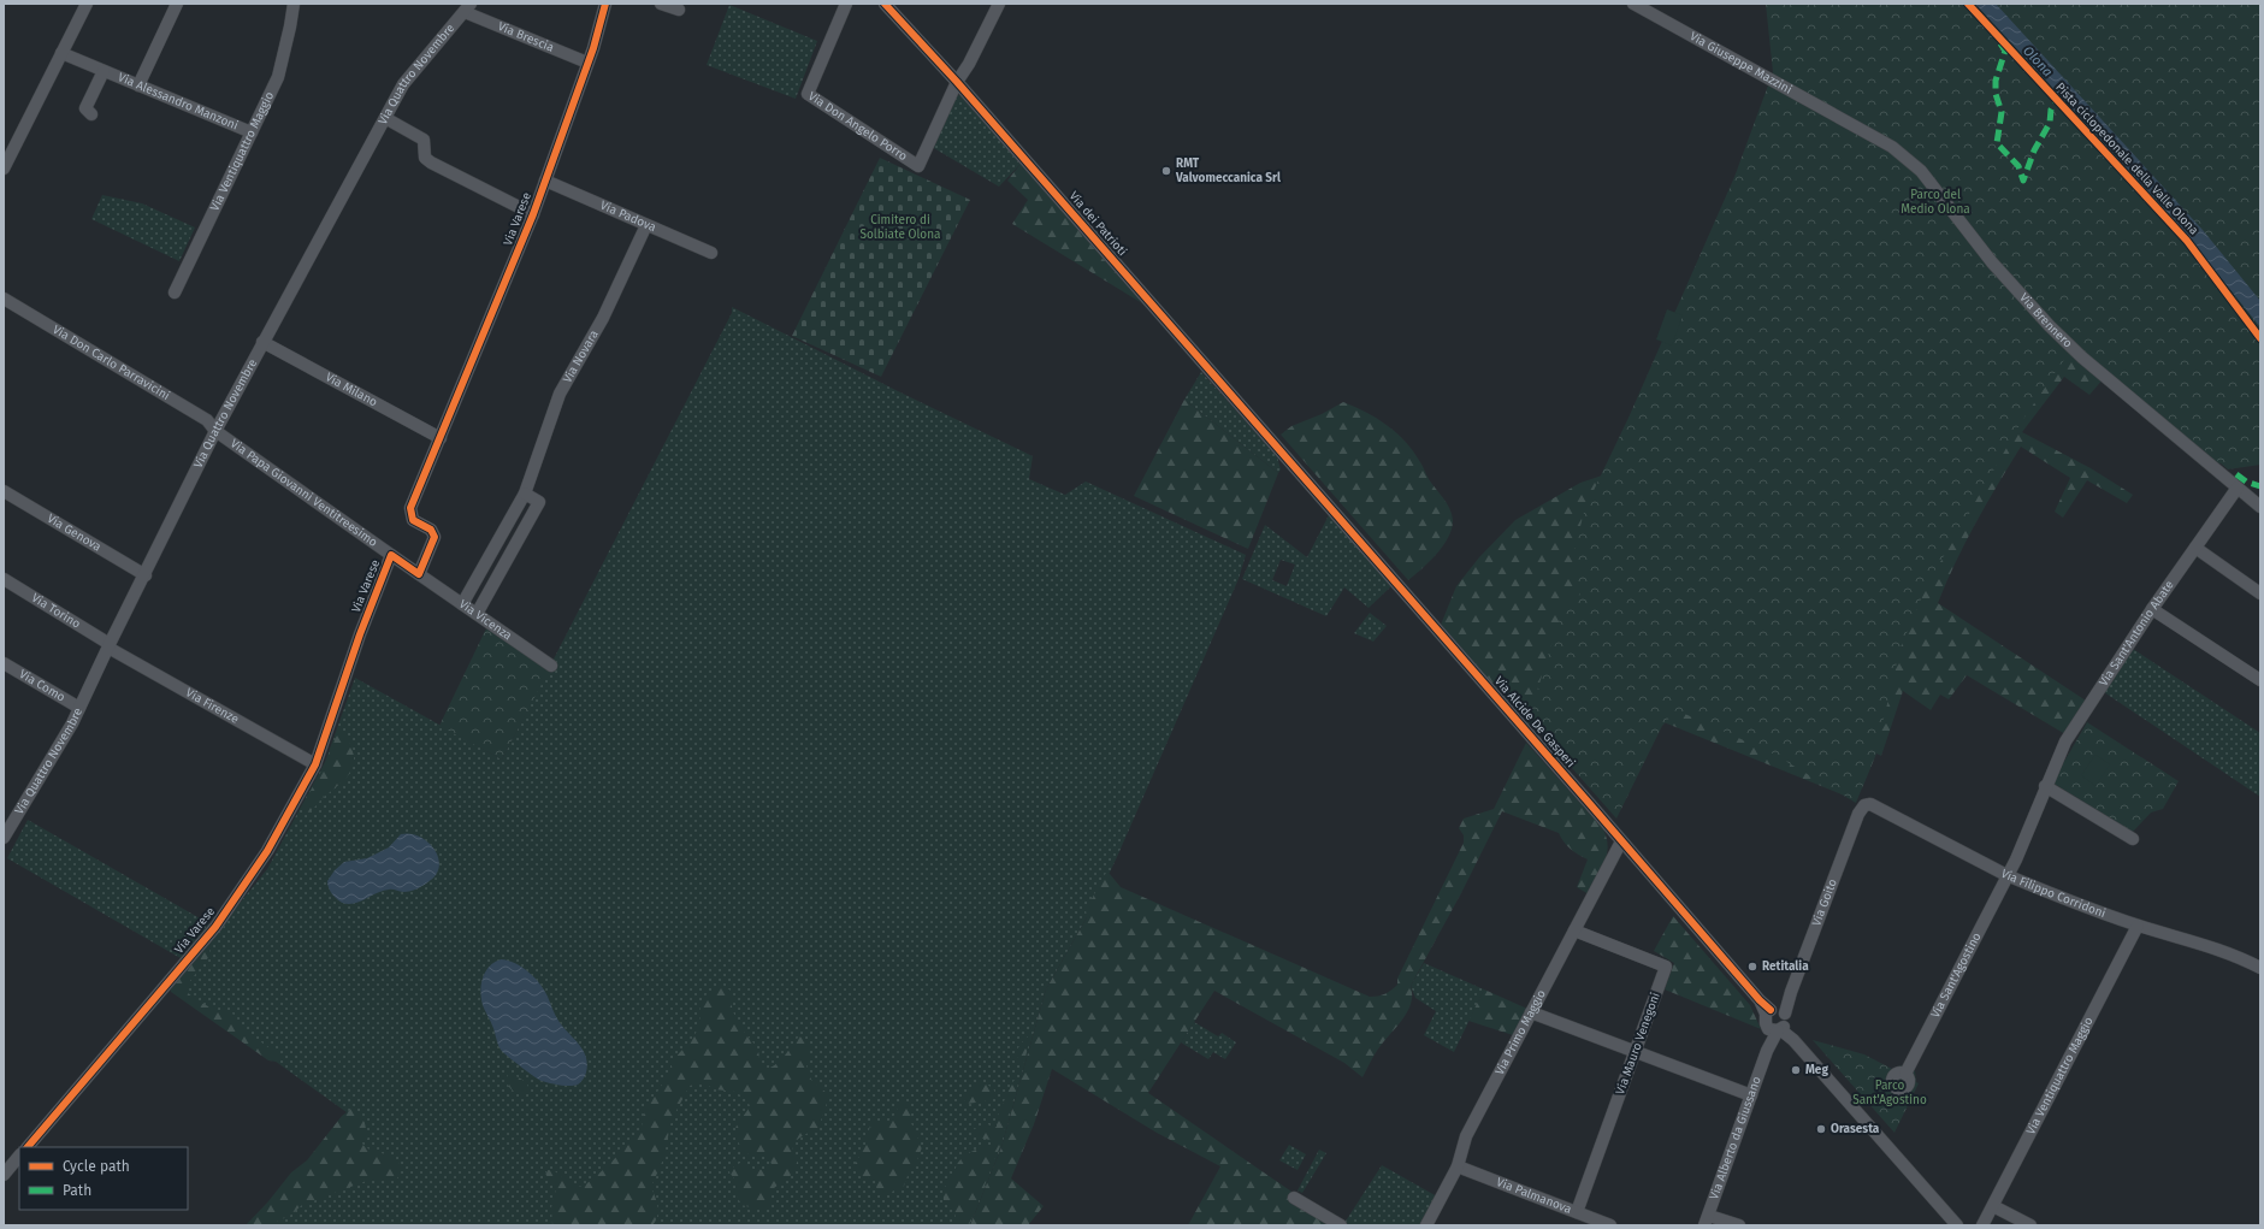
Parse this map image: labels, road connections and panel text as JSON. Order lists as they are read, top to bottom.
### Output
{
  "streets": {
    "street": [
      "Via Brescia",
      "Via Giuseppe Mazzini",
      "Via Quattro Novembre",
      "Via Alessandro Manzoni",
      "Via Don Angelo Porro",
      "Via Ventiquattro Maggio",
      "Via Padova",
      "Via Varese",
      "Via dei Patrioti",
      "Via Brennero",
      "Via Novara",
      "Via Don Carlo Parravicini",
      "Via Milano",
      "Via Papa Giovanni Ventitreesimo",
      "Via Genova",
      "Via Torino",
      "Via Vicenza",
      "Via Sant'Antonio Abate",
      "Via Como",
      "Via Firenze",
      "Via Alcide De Gasperi",
      "Via Filippo Corridoni",
      "Via Goito",
      "Via Sant'Agostino",
      "Via Primo Maggio",
      "Via Mauro Venegoni",
      "Via Alberto da Giussano",
      "Via Palmanova"
    ],
    "cycle path": ["Pista ciclopedonale della Valle Olona"]
  },
  "crossings": [
    ["Via Brescia", "Via Quattro Novembre"],
    ["Via Brescia", "Via Varese"],
    ["Via Giuseppe Mazzini", "Via Brennero"],
    ["Via Quattro Novembre", "Via Don Carlo Parravicini"],
    ["Via Quattro Novembre", "Via Milano"],
    ["Via Quattro Novembre", "Via Papa Giovanni Ventitreesimo"],
    ["Via Quattro Novembre", "Via Genova"],
    ["Via Quattro Novembre", "Via Torino"],
    ["Via Quattro Novembre", "Via Como"],
    ["Via Quattro Novembre", "Via Firenze"],
    ["Via Alessandro Manzoni", "Via Ventiquattro Maggio"],
    ["Via Don Angelo Porro", "Via dei Patrioti"],
    ["Via Ventiquattro Maggio", "Via Filippo Corridoni"],
    ["Via Padova", "Via Varese"],
    ["Via Padova", "Via Novara"],
    ["Via Varese", "Via Milano"],
    ["Via Varese", "Via Papa Giovanni Ventitreesimo"],
    ["Via Varese", "Via Vicenza"],
    ["Via Varese", "Via Firenze"],
    ["Via dei Patrioti", "Via Alcide De Gasperi"],
    ["Via Brennero", "Via Sant'Antonio Abate"],
    ["Via Novara", "Via Vicenza"],
    ["Via Don Carlo Parravicini", "Via Papa Giovanni Ventitreesimo"],
    ["Via Torino", "Via Firenze"],
    ["Via Sant'Antonio Abate", "Via Filippo Corridoni"],
    ["Via Sant'Antonio Abate", "Via Sant'Agostino"],
    ["Via Alcide De Gasperi", "Via Goito"],
    ["Via Alcide De Gasperi", "Via Primo Maggio"],
    ["Via Alcide De Gasperi", "Via Alberto da Giussano"],
    ["Via Filippo Corridoni", "Via Goito"],
    ["Via Filippo Corridoni", "Via Sant'Agostino"],
    ["Via Goito", "Via Alberto da Giussano"],
    ["Via Primo Maggio", "Via Mauro Venegoni"],
    ["Via Primo Maggio", "Via Palmanova"],
    ["Via Mauro Venegoni", "Via Palmanova"]
  ],
  "water": ["Olona"],
  "parks": ["Parco del Medio Olona", "Cimitero di Solbiate Olona", "Parco Sant'Agostino"],
  "places": [
    "RMT Valvomeccanica Srl",
    "Retitalia",
    "Meg",
    "Orasesta"
  ],
  "legend": ["Cycle path", "Path"]
}
